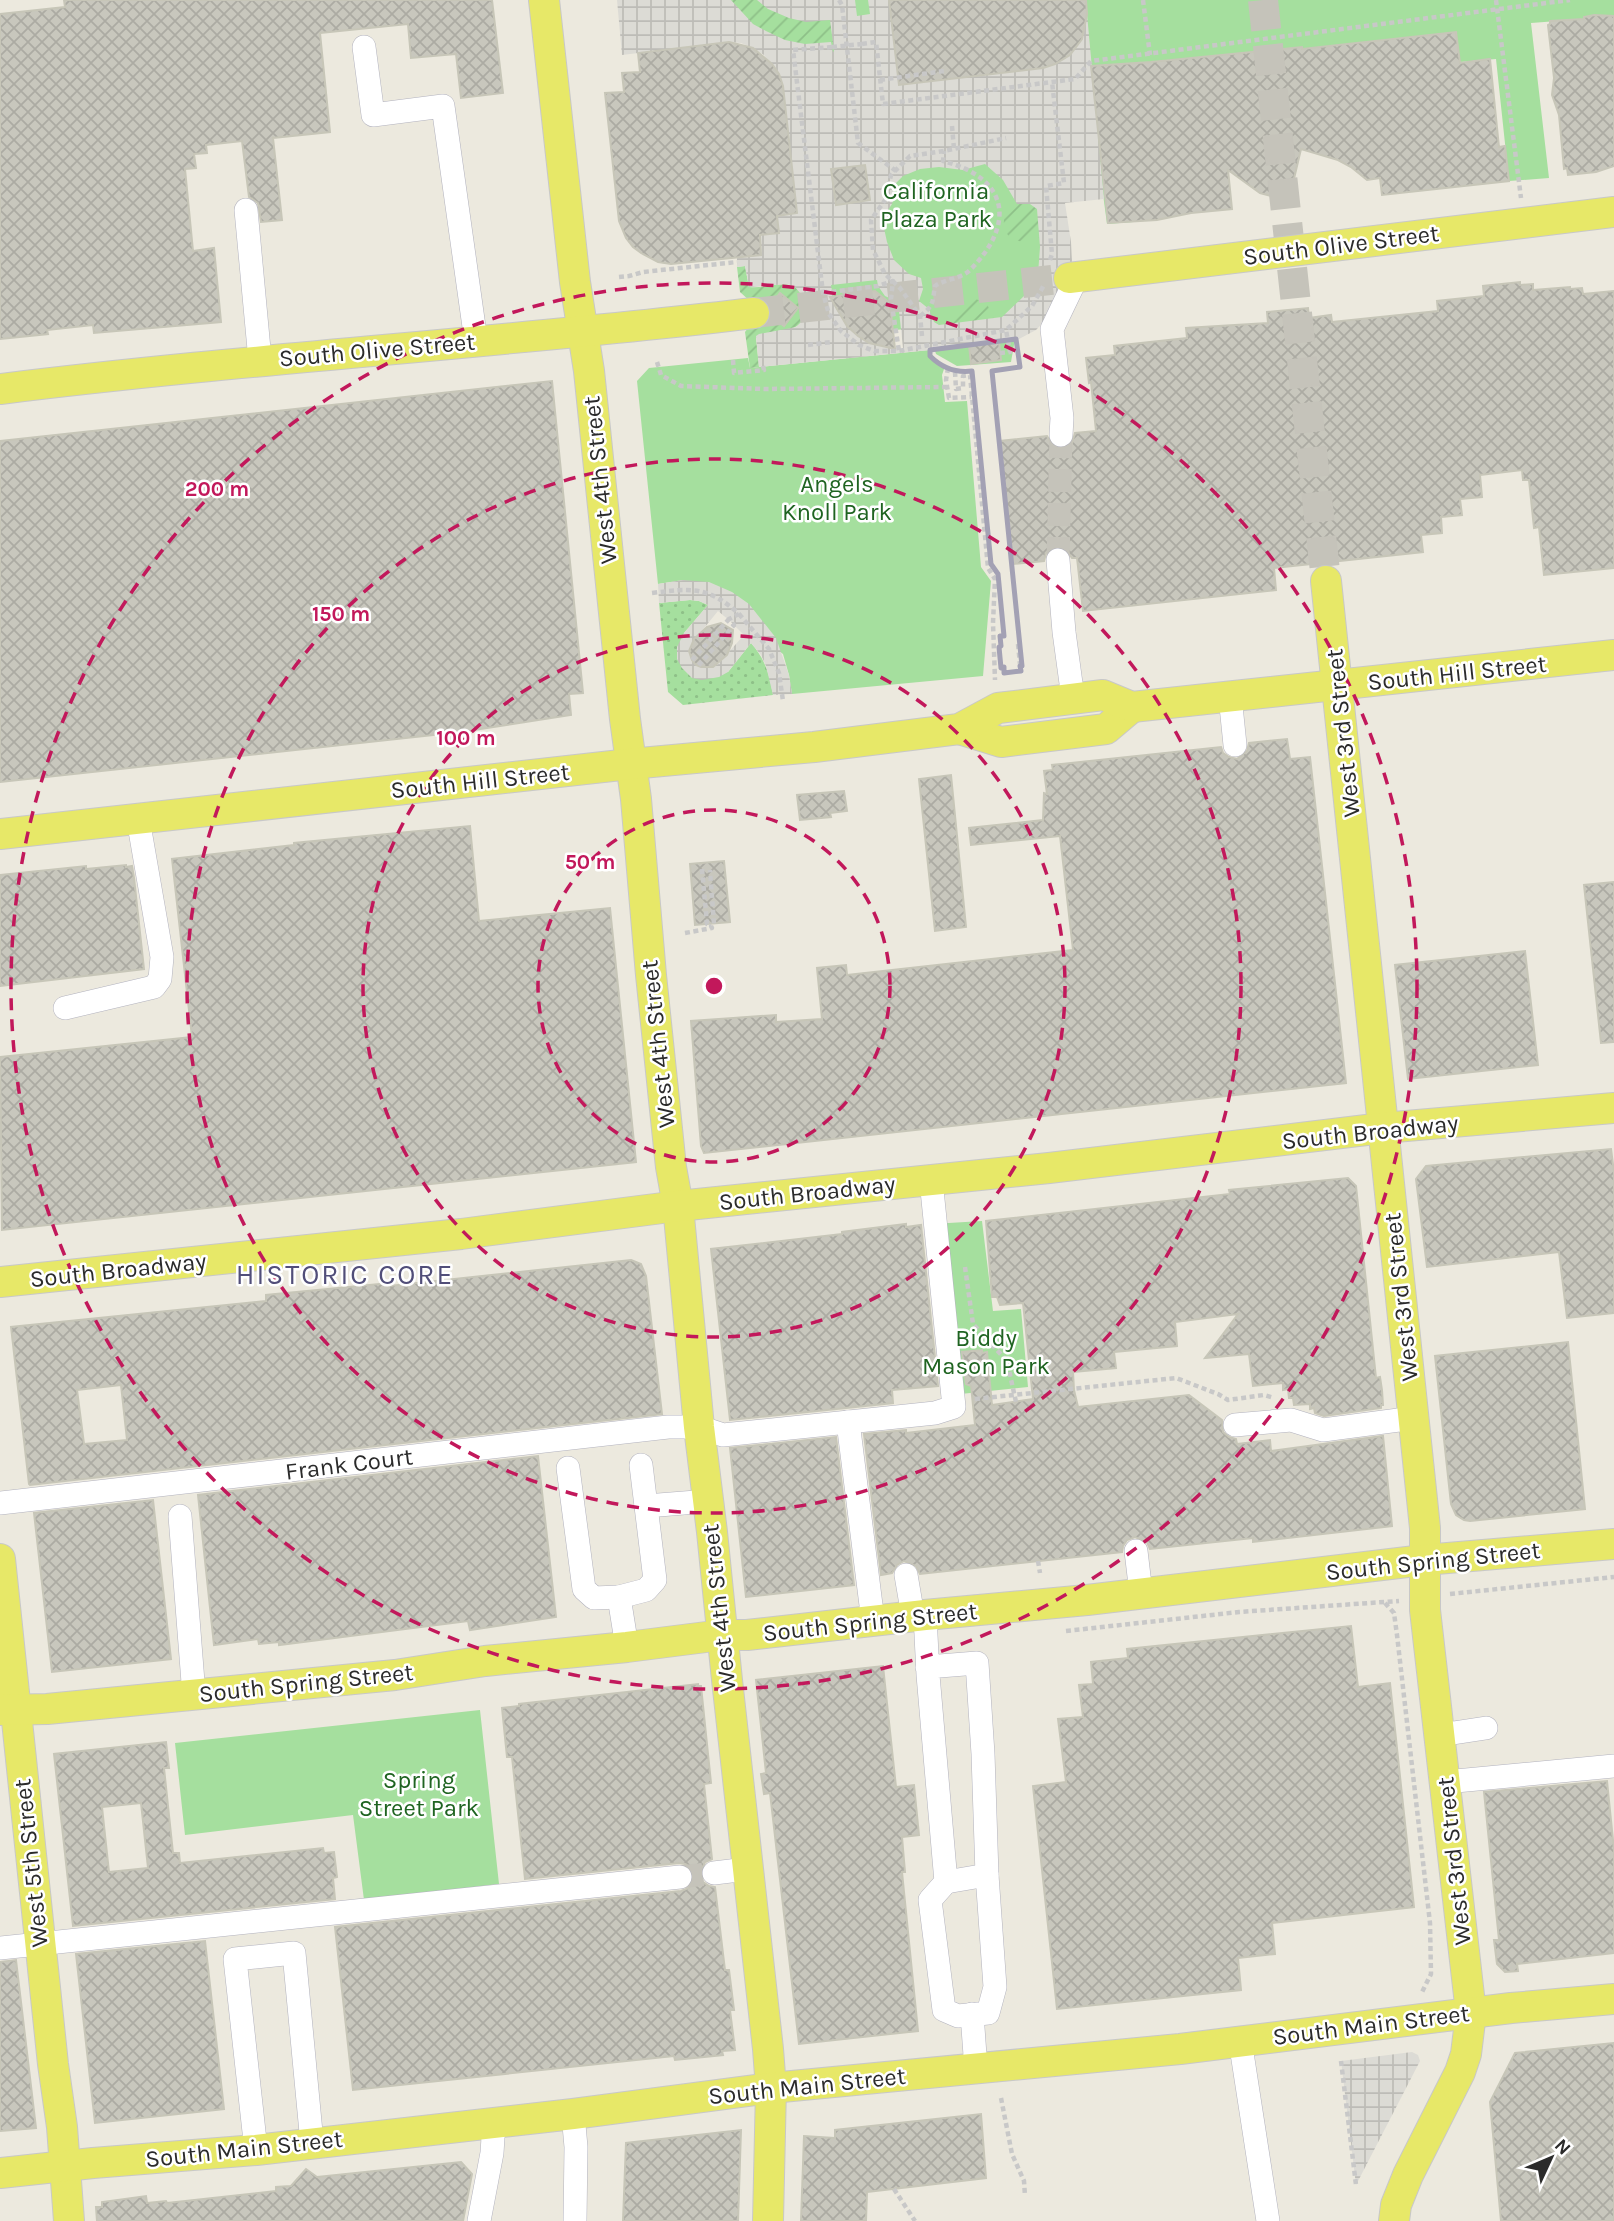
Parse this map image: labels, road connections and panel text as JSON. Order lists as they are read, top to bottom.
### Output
{
  "streets": {
    "main road": [
      "South Olive Street",
      "West 4th Street",
      "South Hill Street",
      "West 3rd Street",
      "South Broadway",
      "South Spring Street",
      "West 5th Street",
      "South Main Street"
    ],
    "street": ["Frank Court"]
  },
  "crossings": [
    ["South Olive Street", "West 4th Street"],
    ["West 4th Street", "South Hill Street"],
    ["West 4th Street", "South Broadway"],
    ["West 4th Street", "Frank Court"],
    ["West 4th Street", "South Spring Street"],
    ["West 4th Street", "South Main Street"],
    ["South Hill Street", "West 3rd Street"],
    ["West 3rd Street", "South Broadway"],
    ["West 3rd Street", "South Spring Street"],
    ["West 3rd Street", "South Main Street"],
    ["South Spring Street", "West 5th Street"],
    ["West 5th Street", "South Main Street"]
  ],
  "districts": ["HISTORIC CORE"],
  "parks": [
    "California Plaza Park",
    "Angels Knoll Park",
    "Biddy Mason Park",
    "Spring Street Park"
  ],
  "north": "top right",
  "rings": [
    "200 m",
    "150 m",
    "100 m",
    "50 m"
  ]
}
